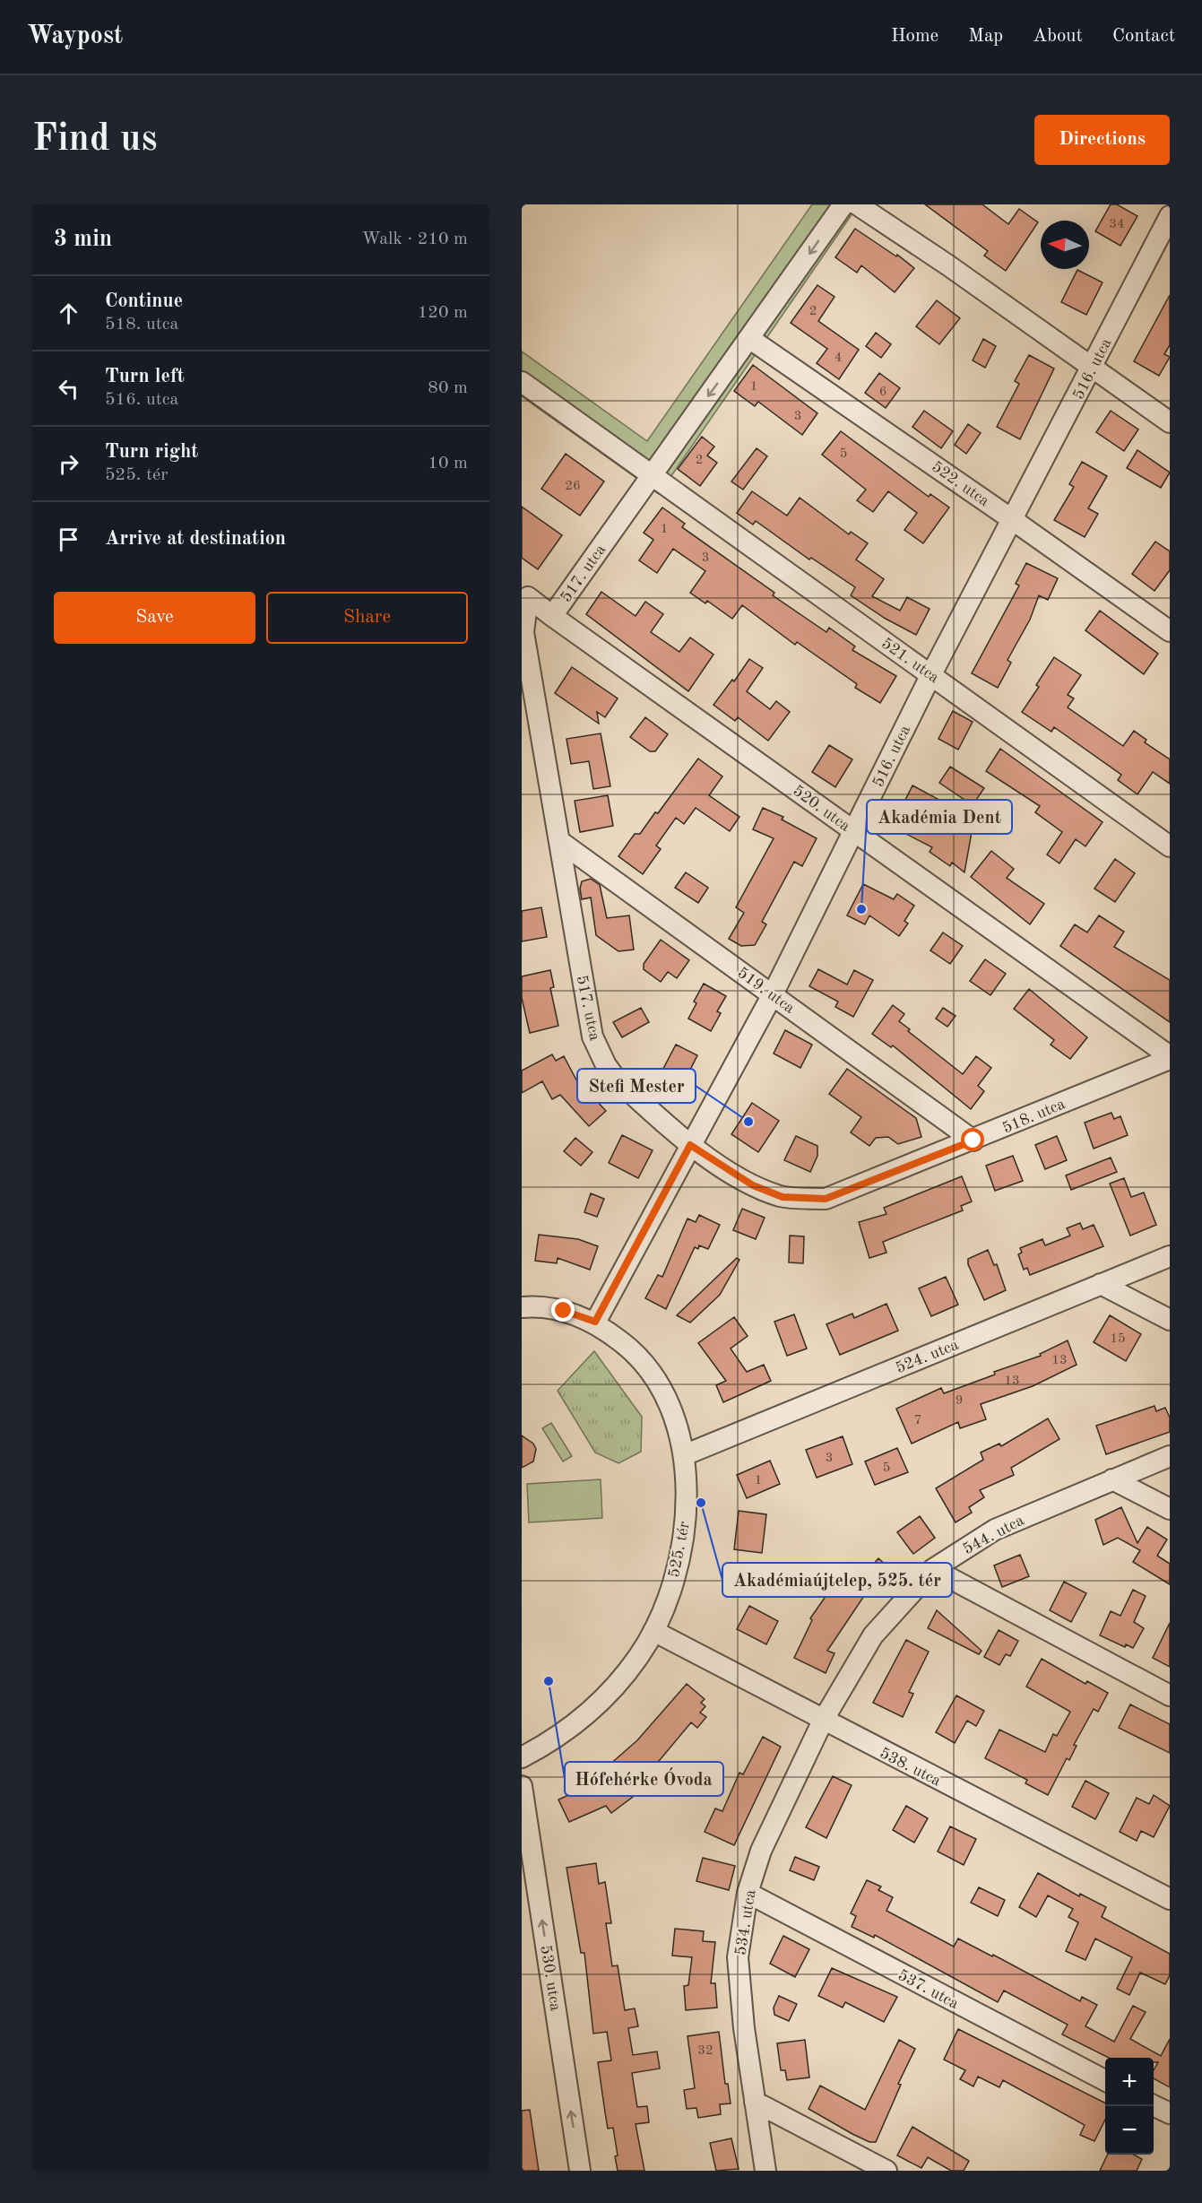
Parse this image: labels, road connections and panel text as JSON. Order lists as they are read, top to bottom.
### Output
{
  "streets": {
    "street": [
      "516. utca",
      "522. utca",
      "517. utca",
      "521. utca",
      "520. utca",
      "519. utca",
      "518. utca",
      "524. utca",
      "544. utca",
      "525. tér",
      "538. utca",
      "534. utca",
      "530. utca",
      "537. utca"
    ]
  },
  "crossings": [
    ["516. utca", "522. utca"],
    ["516. utca", "517. utca"],
    ["516. utca", "521. utca"],
    ["516. utca", "520. utca"],
    ["516. utca", "519. utca"],
    ["516. utca", "518. utca"],
    ["516. utca", "525. tér"],
    ["522. utca", "517. utca"],
    ["517. utca", "521. utca"],
    ["517. utca", "520. utca"],
    ["517. utca", "519. utca"],
    ["517. utca", "518. utca"],
    ["520. utca", "518. utca"],
    ["519. utca", "518. utca"],
    ["524. utca", "525. tér"],
    ["544. utca", "538. utca"],
    ["544. utca", "534. utca"],
    ["525. tér", "538. utca"],
    ["538. utca", "534. utca"],
    ["534. utca", "537. utca"]
  ],
  "one_way": ["530. utca"],
  "places": [
    "Akadémia Dent",
    "Stefi Mester",
    "Akadémiaújtelep, 525. tér",
    "Hófehérke Óvoda"
  ],
  "house_numbers": [
    "34",
    "2",
    "4",
    "1",
    "6",
    "3",
    "5",
    "2",
    "26",
    "1",
    "3",
    "15",
    "13",
    "13",
    "9",
    "7",
    "3",
    "5",
    "1",
    "32"
  ],
  "north": "left",
  "page": {
    "header": "Waypost",
    "nav": [
      "Home",
      "Map",
      "About",
      "Contact"
    ],
    "buttons": [
      "Directions",
      ["Save", "Share"]
    ],
    "title": "Find us",
    "heading": ["3 min", "Walk · 210 m"],
    "list": [
      ["Continue", "518. utca", "120 m"],
      ["Turn left", "516. utca", "80 m"],
      ["Turn right", "525. tér", "10 m"],
      "Arrive at destination"
    ],
    "map_buttons": ["+", "−"]
  }
}
